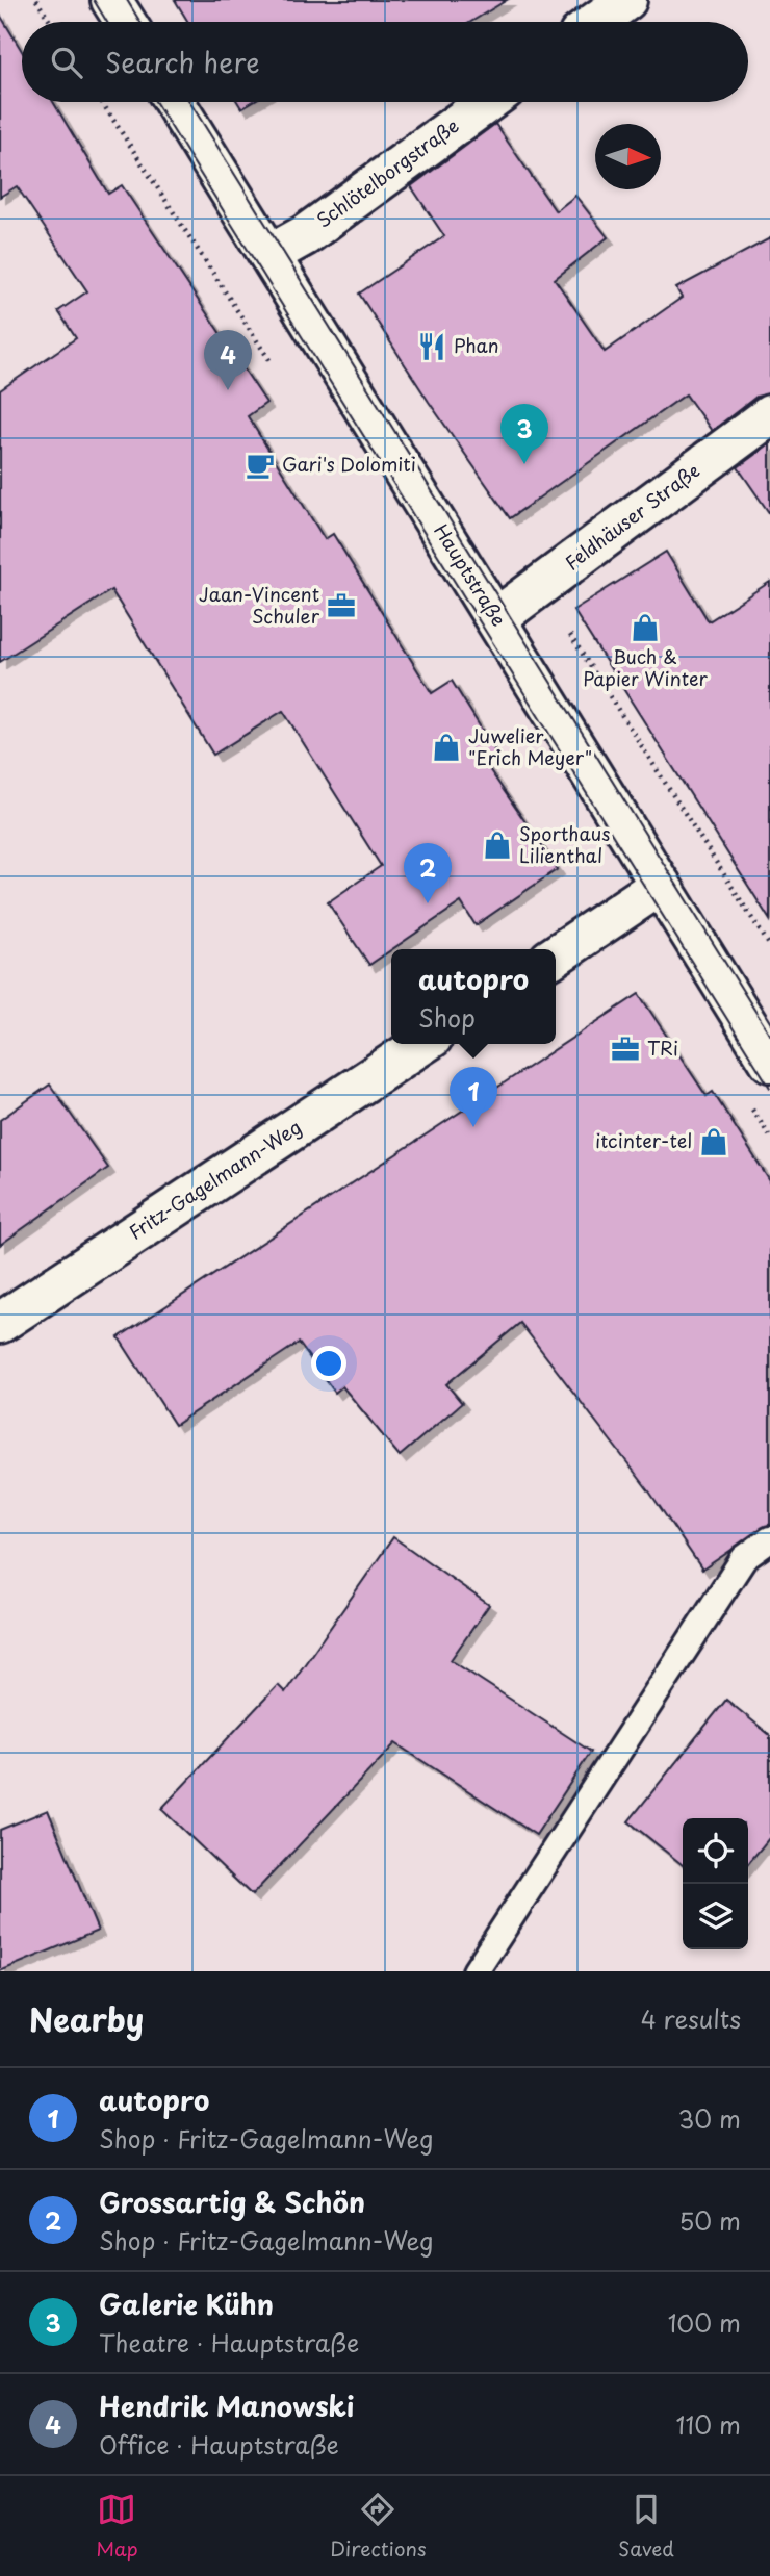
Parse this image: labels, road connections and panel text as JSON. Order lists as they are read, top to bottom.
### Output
{
  "streets": {
    "street": [
      "Schlötelborgstraße",
      "Feldhäuser Straße",
      "Hauptstraße",
      "Fritz-Gagelmann-Weg"
    ]
  },
  "crossings": [
    ["Schlötelborgstraße", "Hauptstraße"],
    ["Feldhäuser Straße", "Hauptstraße"]
  ],
  "places": {
    "restaurant": ["Phan"],
    "cafe": ["Gari's Dolomiti"],
    "office": ["Jaan-Vincent Schuler", "TRi"],
    "shop": [
      "Buch & Papier Winter",
      "Juwelier \"Erich Meyer\"",
      "Sporthaus Lilienthal",
      "itcinter-tel"
    ]
  },
  "north": "right",
  "page": {
    "search": "Search here",
    "pins": [
      "4",
      "3",
      "2",
      "1"
    ],
    "popup": ["autopro", "Shop"],
    "heading": ["Nearby", "4 results"],
    "list": [
      {
        "mark": "1",
        "name": "autopro",
        "note": "Shop · Fritz-Gagelmann-Weg",
        "value": "30 m"
      },
      {
        "mark": "2",
        "name": "Grossartig & Schön",
        "note": "Shop · Fritz-Gagelmann-Weg",
        "value": "50 m"
      },
      {
        "mark": "3",
        "name": "Galerie Kühn",
        "note": "Theatre · Hauptstraße",
        "value": "100 m"
      },
      {
        "mark": "4",
        "name": "Hendrik Manowski",
        "note": "Office · Hauptstraße",
        "value": "110 m"
      }
    ],
    "nav": ["Map", "Directions", "Saved"]
  }
}
